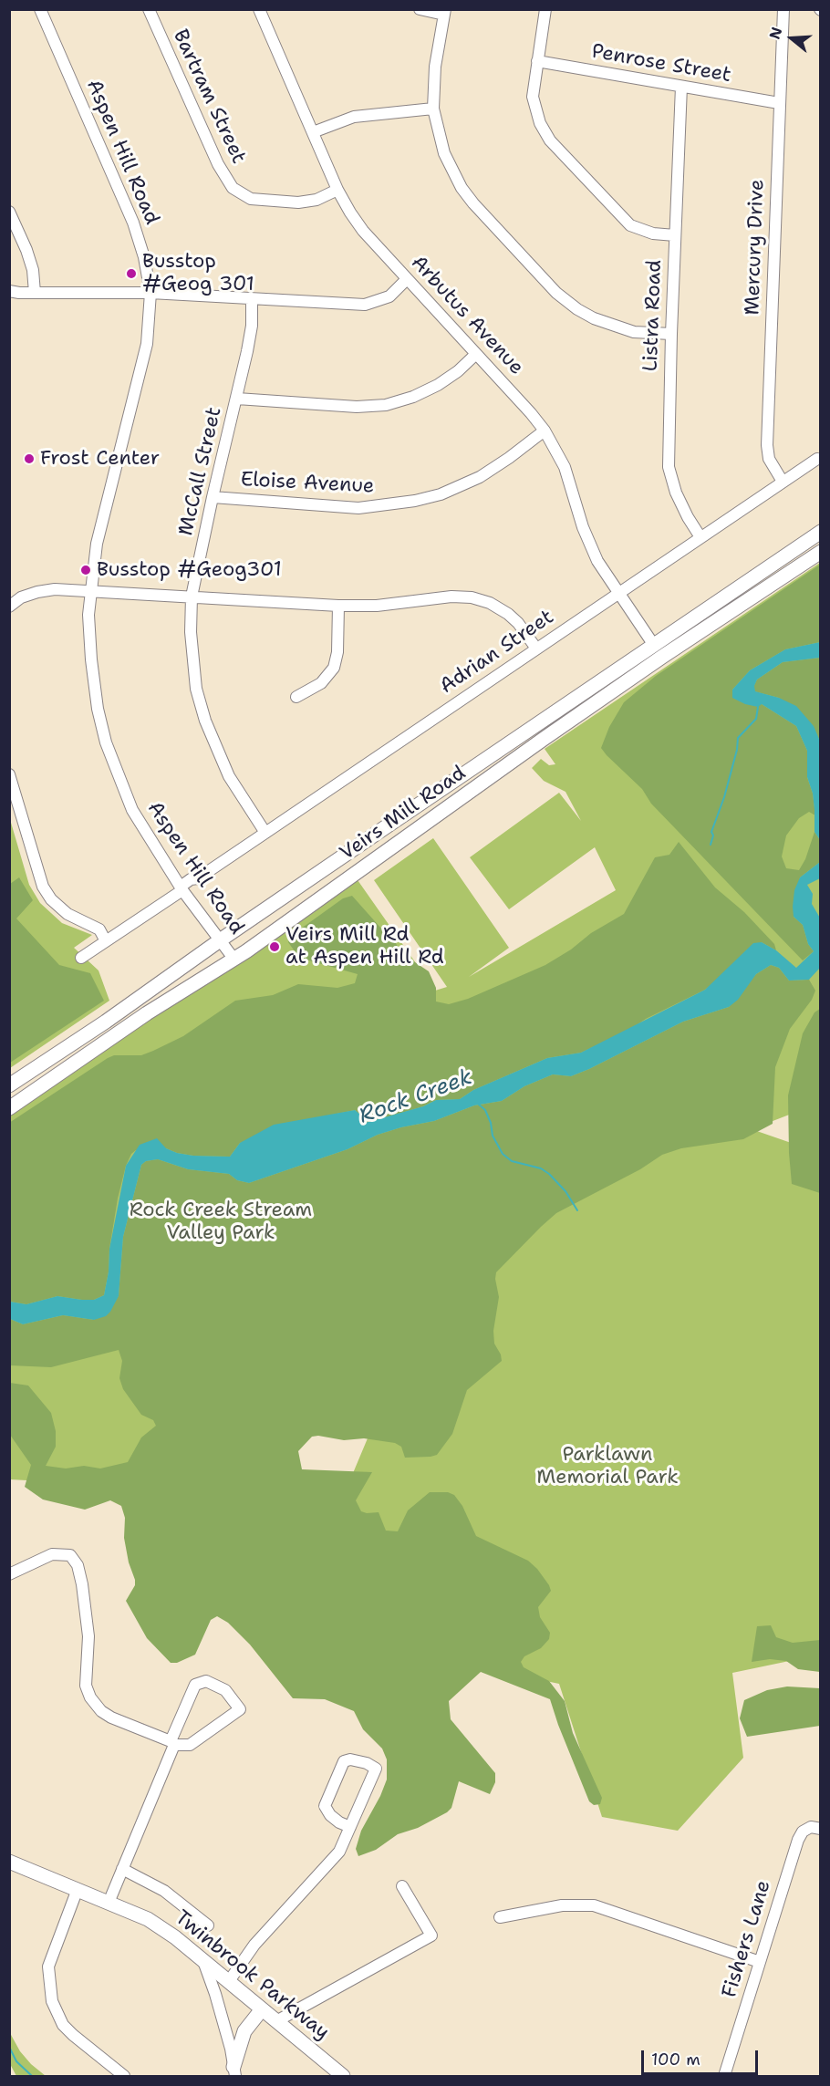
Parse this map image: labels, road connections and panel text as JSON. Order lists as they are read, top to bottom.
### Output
{
  "streets": {
    "main road": ["Veirs Mill Road", "Twinbrook Parkway"],
    "street": [
      "Penrose Street",
      "Bartram Street",
      "Aspen Hill Road",
      "Mercury Drive",
      "Arbutus Avenue",
      "Listra Road",
      "McCall Street",
      "Eloise Avenue",
      "Adrian Street",
      "Fishers Lane"
    ]
  },
  "crossings": [
    ["Penrose Street", "Mercury Drive"],
    ["Penrose Street", "Listra Road"],
    ["Bartram Street", "Arbutus Avenue"],
    ["Aspen Hill Road", "Adrian Street"],
    ["Aspen Hill Road", "Veirs Mill Road"],
    ["Mercury Drive", "Adrian Street"],
    ["Arbutus Avenue", "Eloise Avenue"],
    ["Arbutus Avenue", "Adrian Street"],
    ["Arbutus Avenue", "Veirs Mill Road"],
    ["Listra Road", "Adrian Street"],
    ["McCall Street", "Eloise Avenue"],
    ["McCall Street", "Adrian Street"]
  ],
  "water": ["Rock Creek"],
  "parks": ["Rock Creek Stream Valley Park", "Parklawn Memorial Park"],
  "places": [
    "Busstop #Geog 301",
    "Frost Center",
    "Busstop #Geog301",
    "Veirs Mill Rd at Aspen Hill Rd"
  ],
  "scale_bar": "100 m",
  "north": "left"
}
